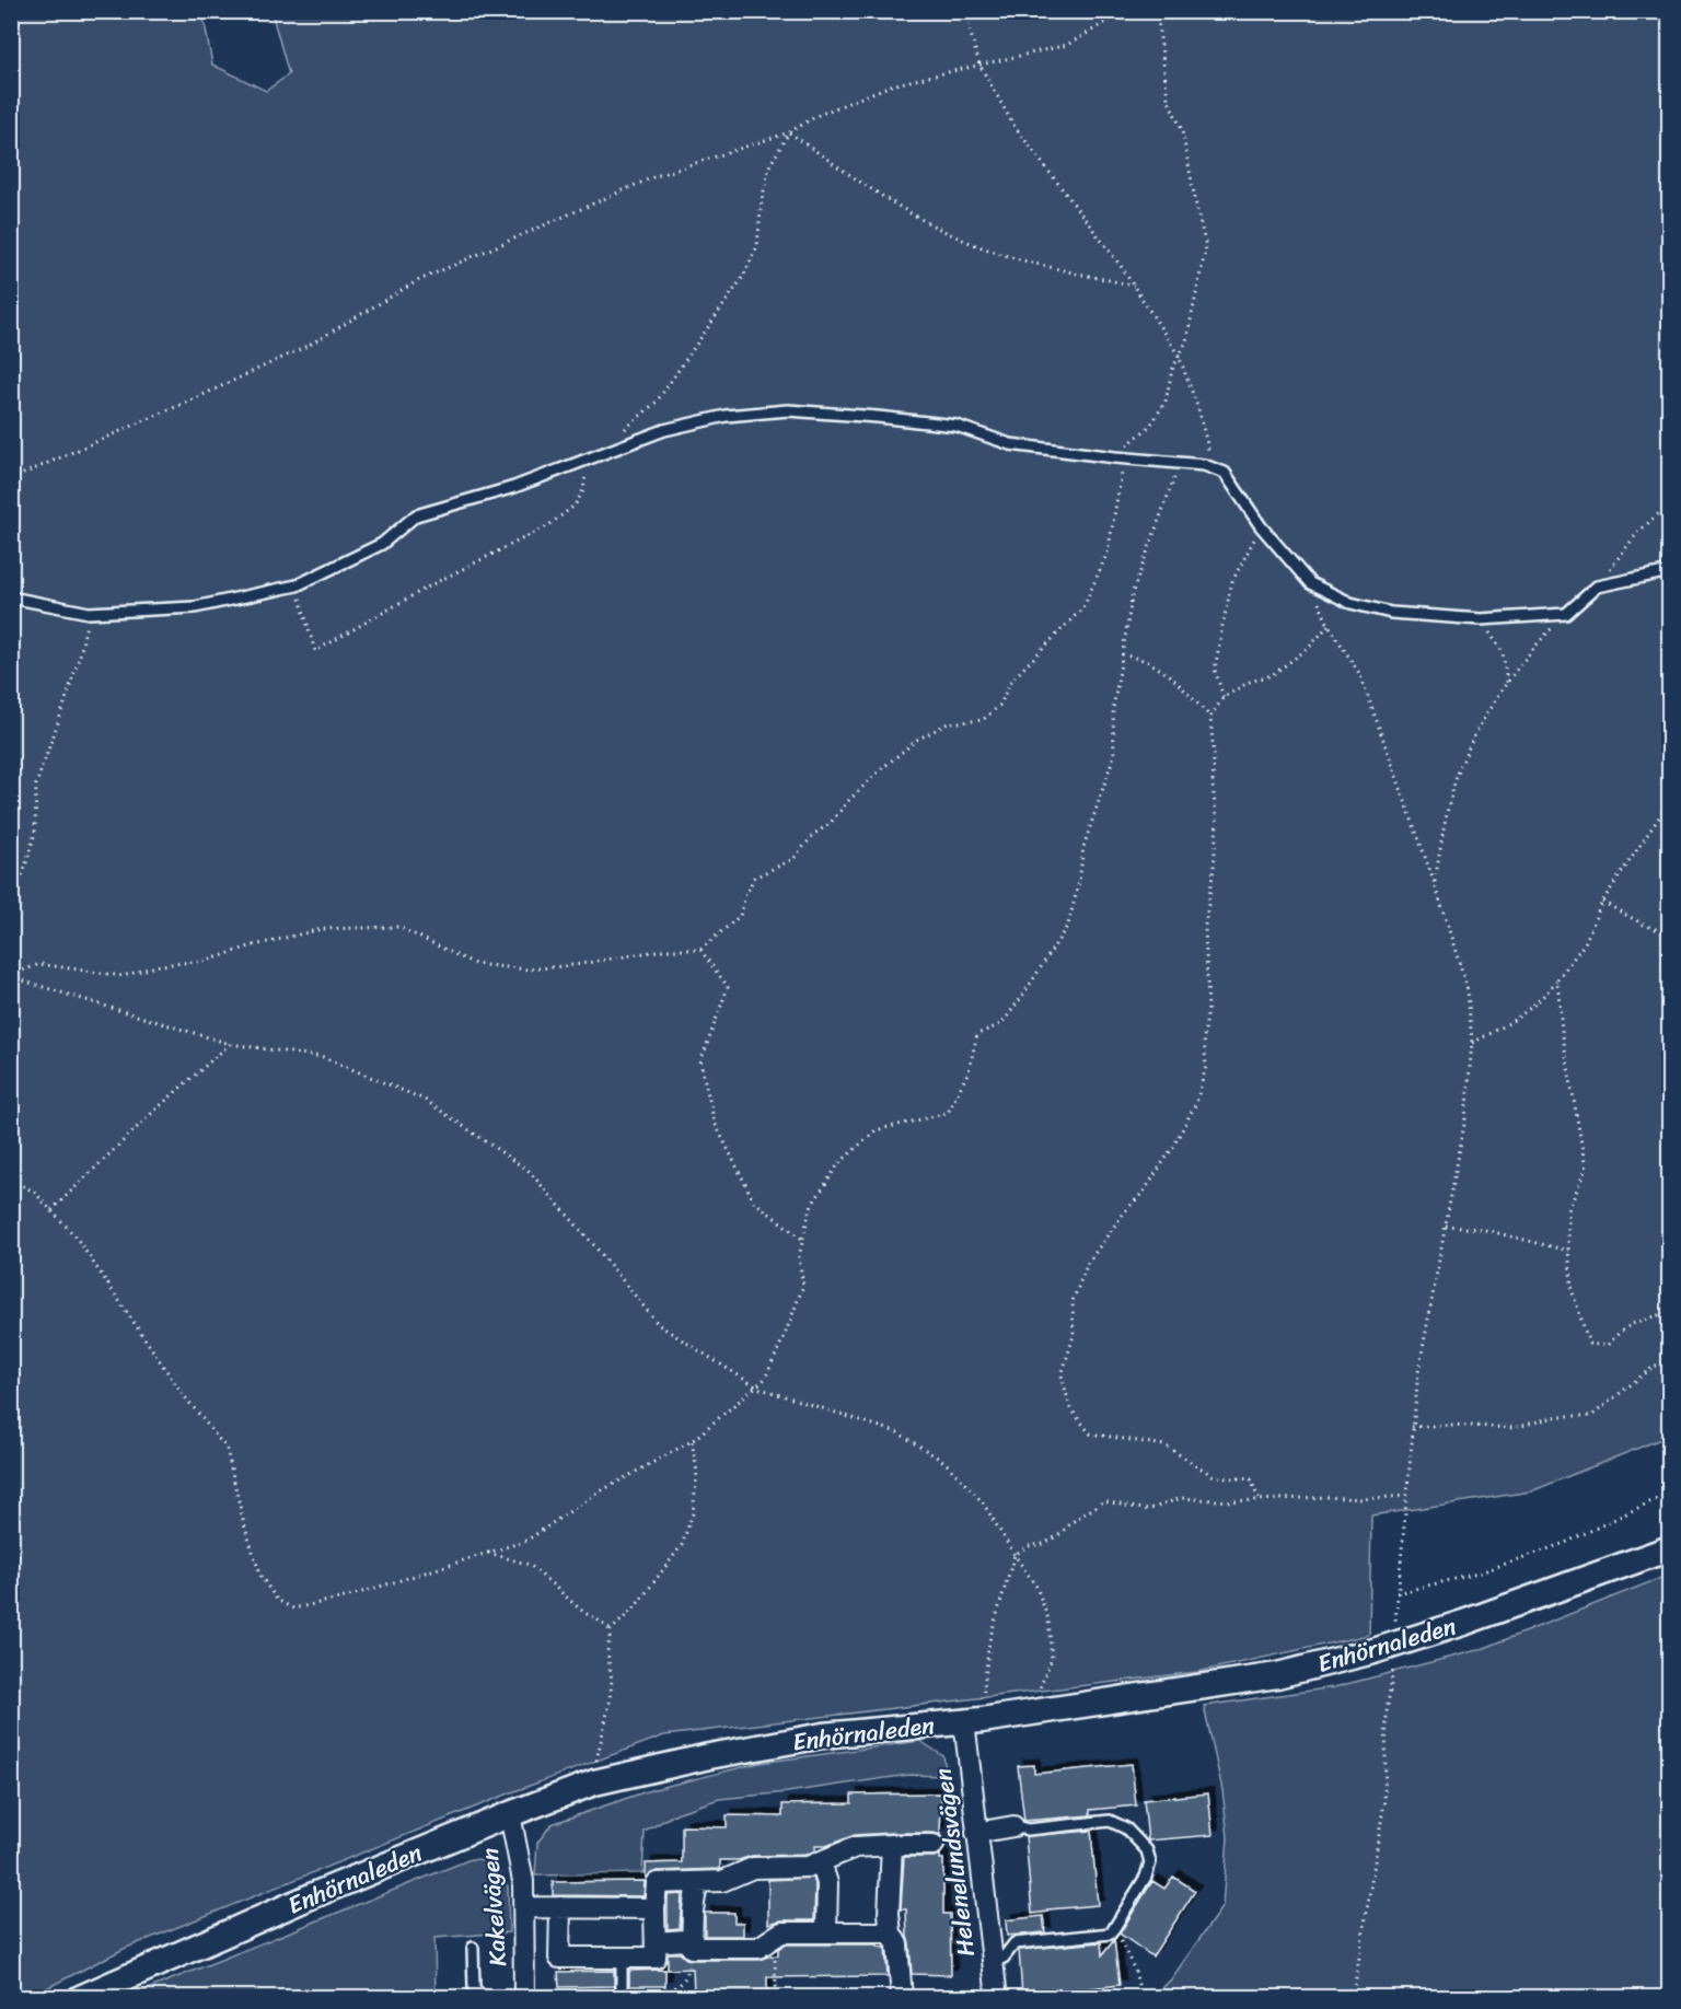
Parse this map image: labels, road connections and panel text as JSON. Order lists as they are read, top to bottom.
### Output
{
  "streets": {
    "street": ["Enhörnaleden", "Helenelundsvägen", "Kakelvägen"]
  },
  "crossings": [
    ["Enhörnaleden", "Helenelundsvägen"],
    ["Enhörnaleden", "Kakelvägen"]
  ]
}
